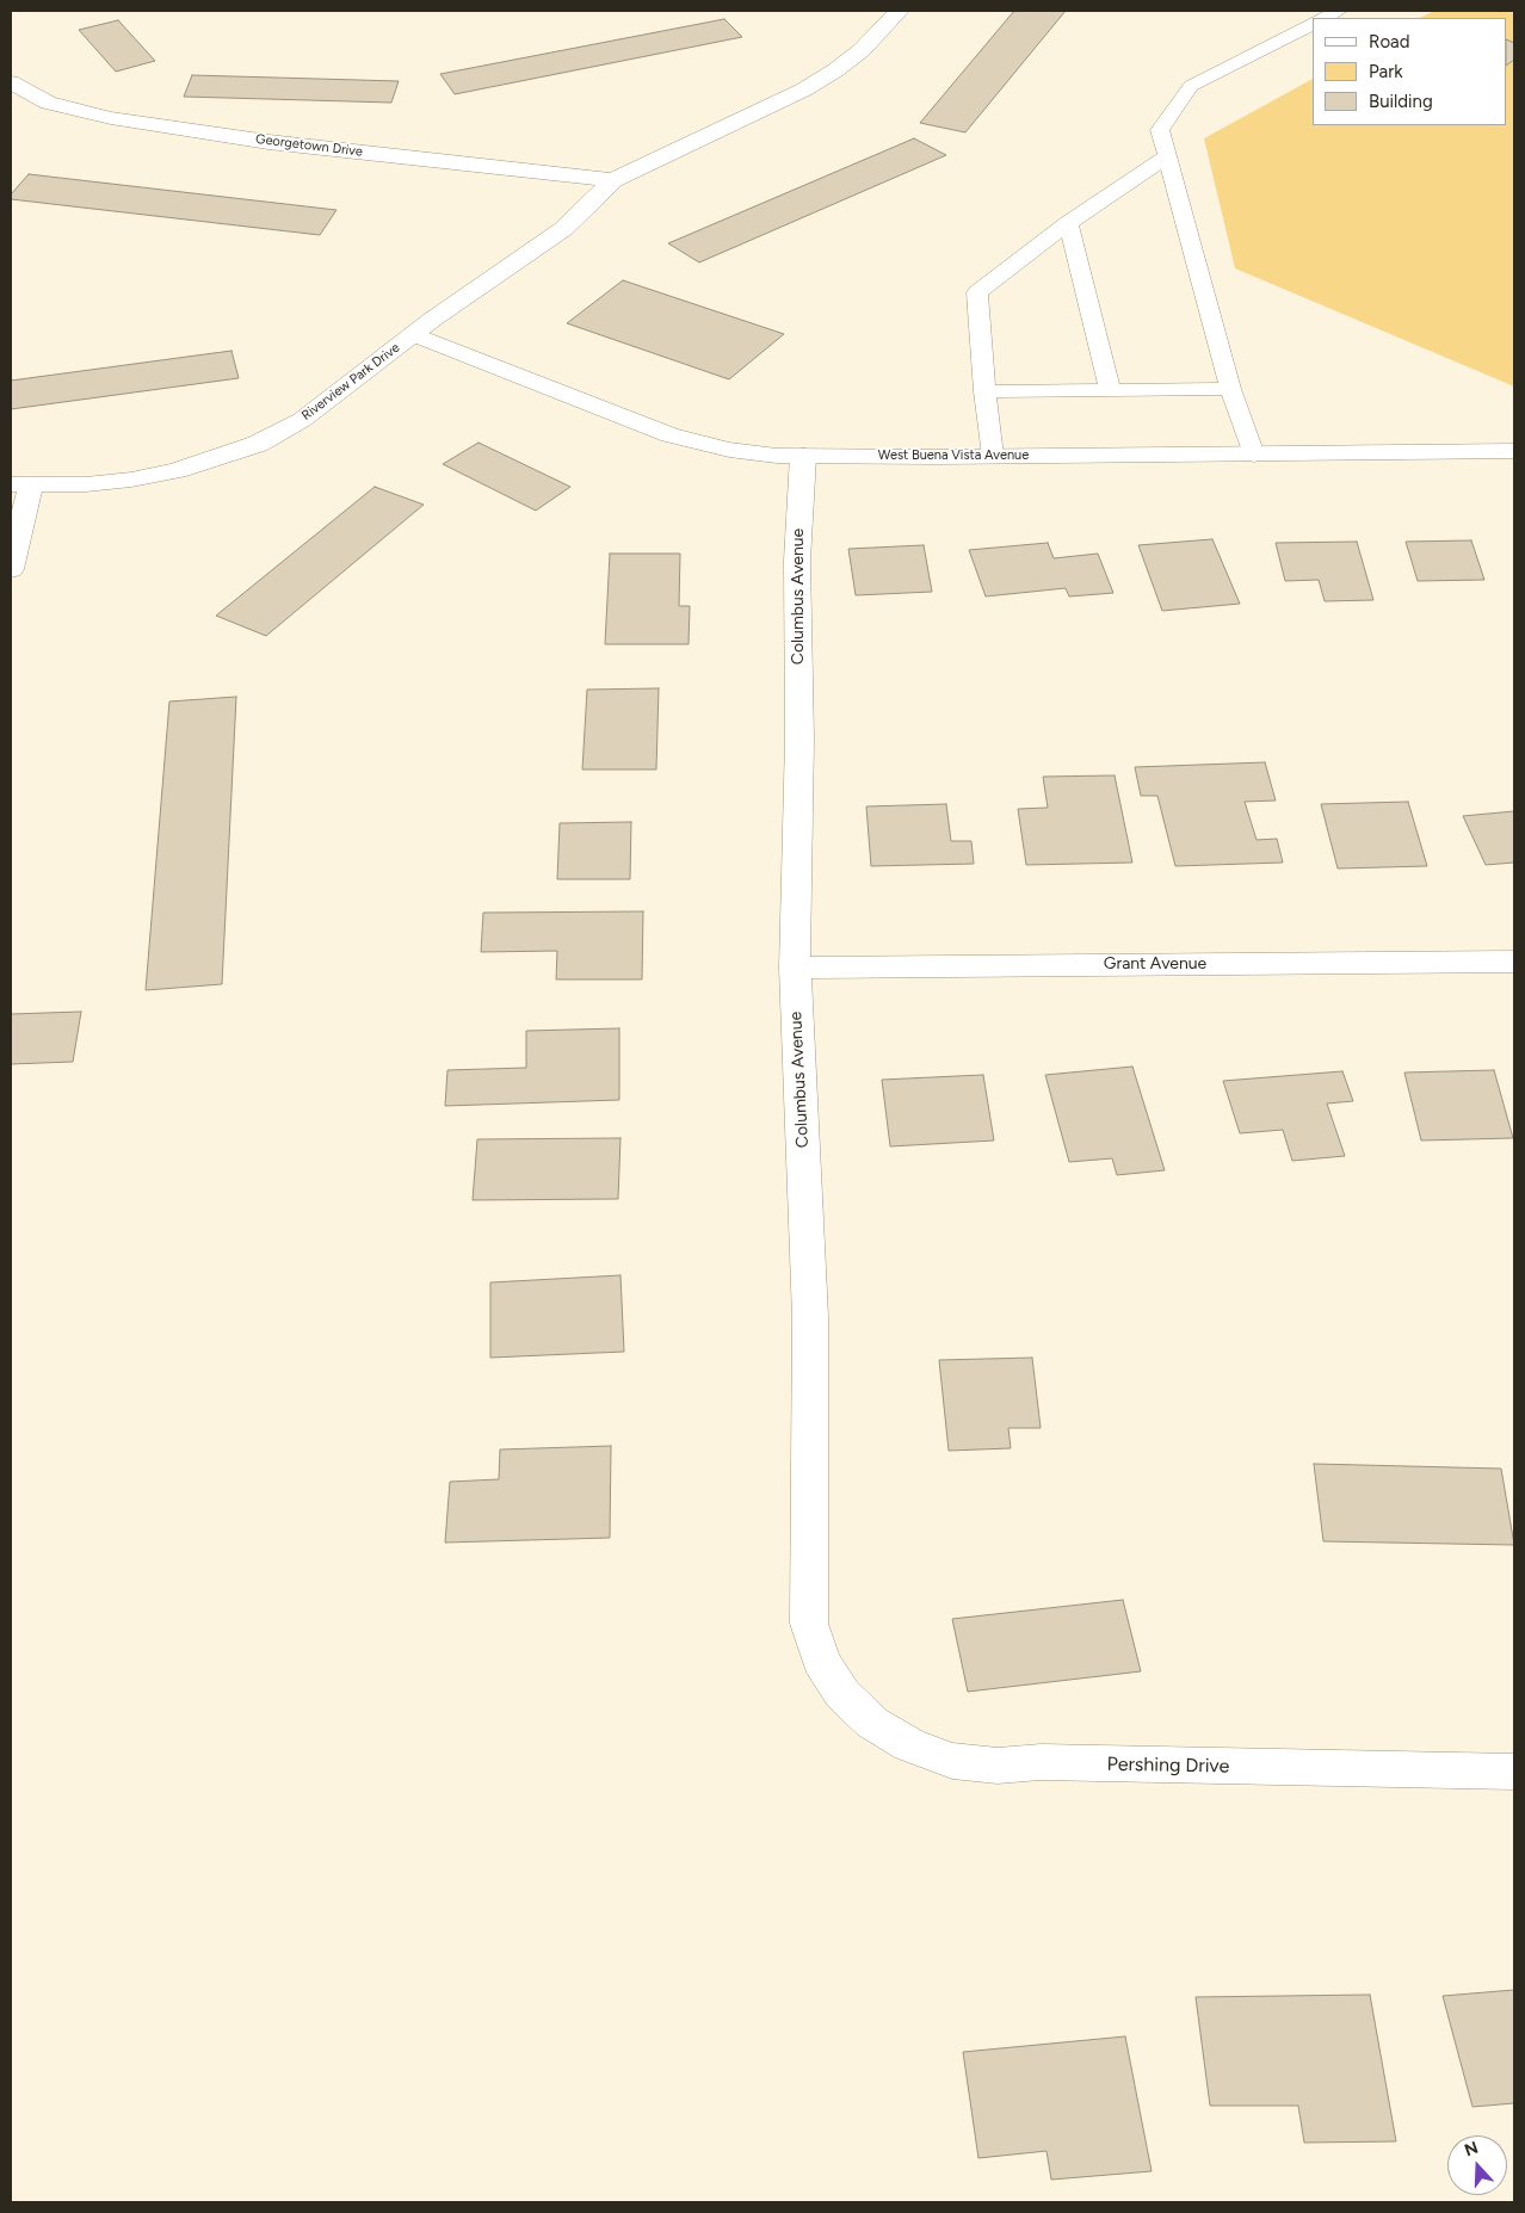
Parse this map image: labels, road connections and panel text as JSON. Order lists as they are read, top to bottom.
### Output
{
  "streets": {
    "street": [
      "Georgetown Drive",
      "Riverview Park Drive",
      "West Buena Vista Avenue",
      "Columbus Avenue",
      "Grant Avenue",
      "Pershing Drive"
    ]
  },
  "crossings": [
    ["Riverview Park Drive", "West Buena Vista Avenue"],
    ["West Buena Vista Avenue", "Columbus Avenue"],
    ["Columbus Avenue", "Grant Avenue"],
    ["Columbus Avenue", "Pershing Drive"]
  ],
  "legend": ["Road", "Park", "Building"],
  "north": "top"
}
